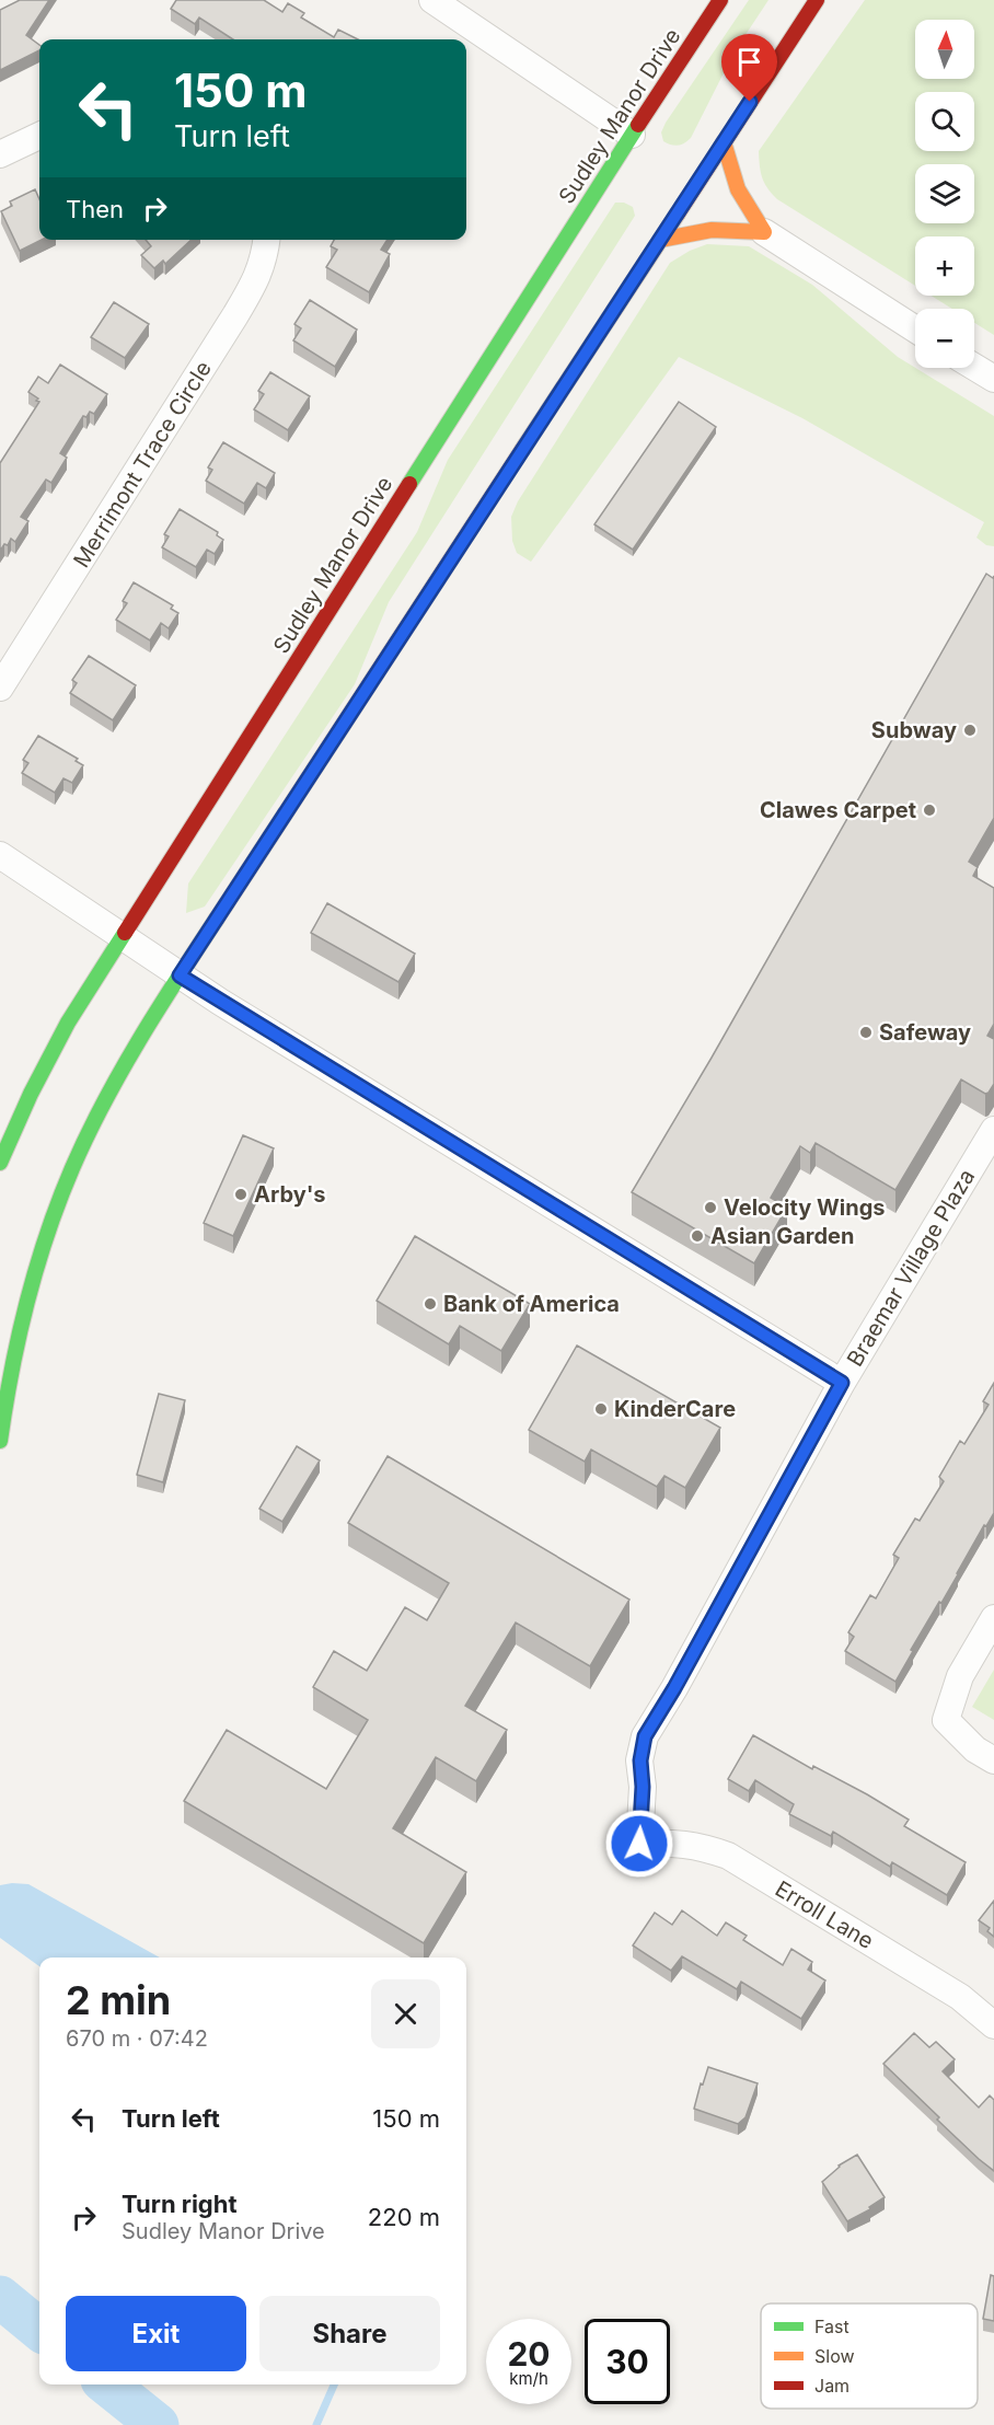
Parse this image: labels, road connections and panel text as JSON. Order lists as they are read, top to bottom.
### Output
{
  "streets": {
    "main road": ["Sudley Manor Drive"],
    "street": ["Merrimont Trace Circle", "Braemar Village Plaza", "Erroll Lane"]
  },
  "crossings": [
    ["Braemar Village Plaza", "Erroll Lane"]
  ],
  "places": [
    "Subway",
    "Clawes Carpet",
    "Safeway",
    "Arby's",
    "Velocity Wings",
    "Asian Garden",
    "Bank of America",
    "KinderCare"
  ],
  "legend": ["Fast", "Slow", "Jam"],
  "north": "top",
  "page": {
    "map_buttons": ["+", "−"],
    "turn": ["150 m", "Turn left"],
    "then": "Then",
    "heading": ["2 min", "670 m · 07:42"],
    "list": [
      {
        "name": "Turn left",
        "value": "150 m"
      },
      {
        "name": "Turn right",
        "note": "Sudley Manor Drive",
        "value": "220 m"
      }
    ],
    "buttons": ["Exit", "Share"],
    "speed": "20 km/h",
    "limit": "30"
  }
}
